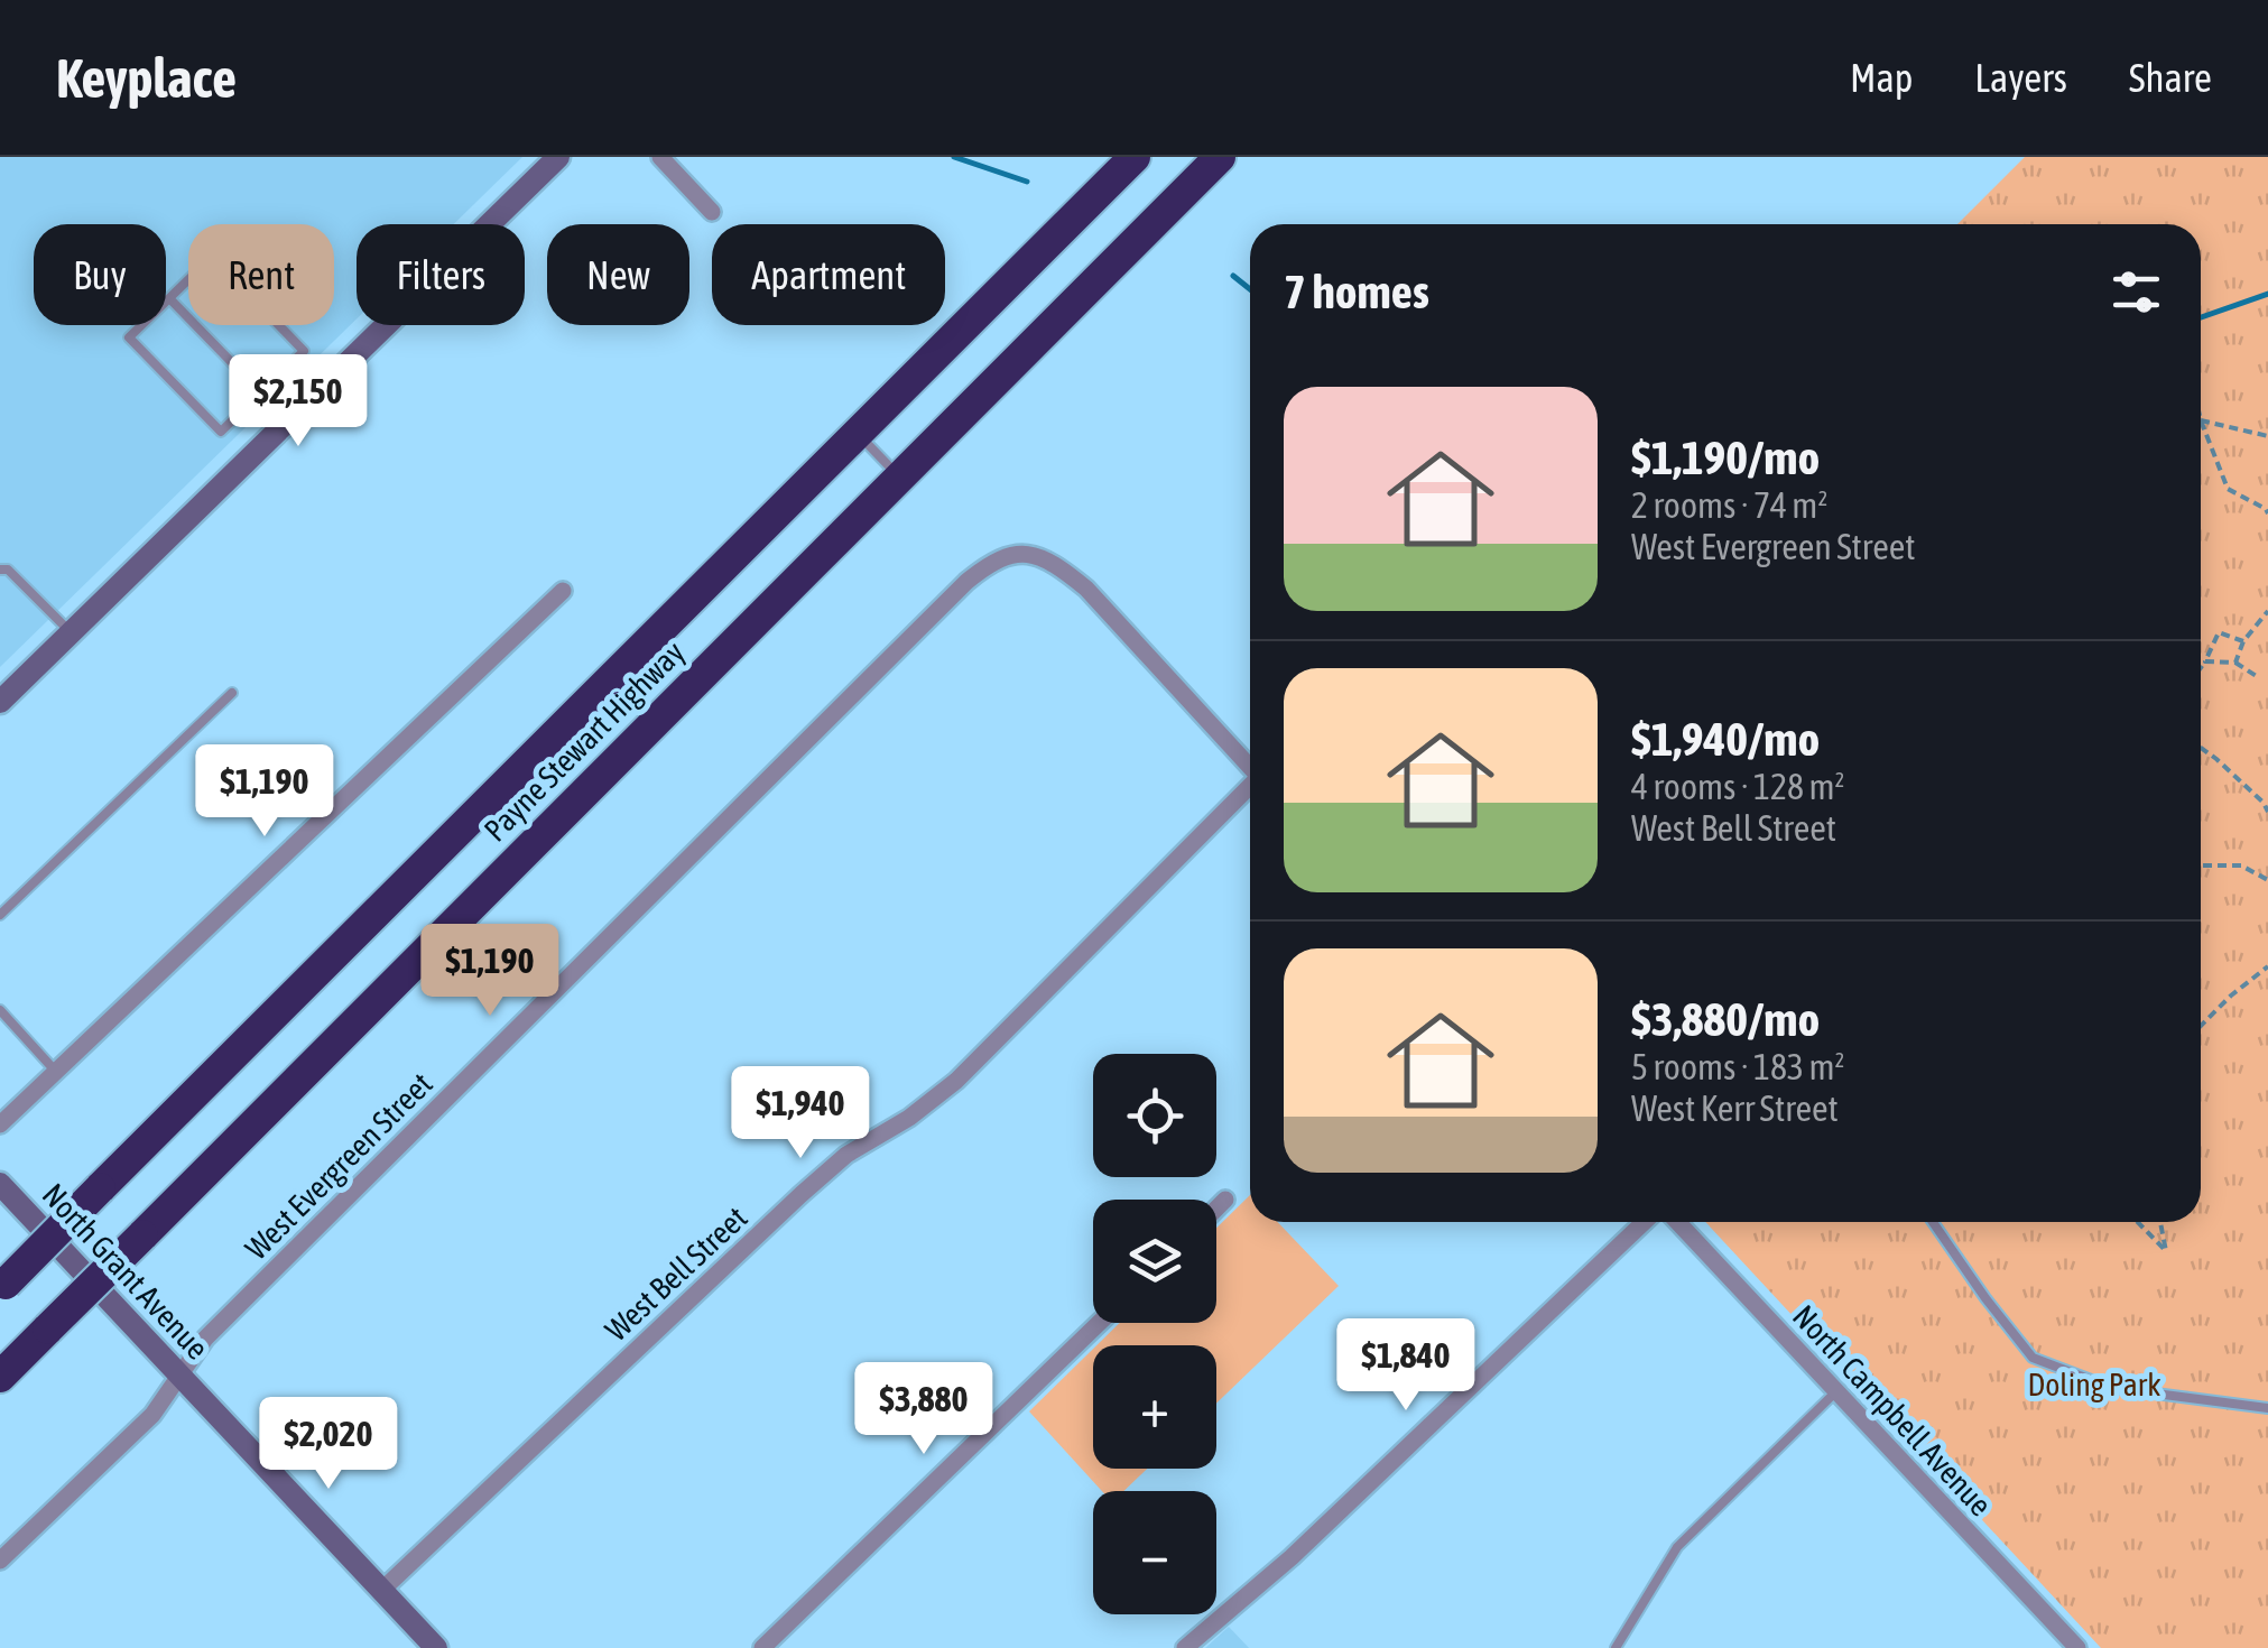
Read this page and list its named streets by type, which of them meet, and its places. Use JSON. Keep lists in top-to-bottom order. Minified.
{"streets":{"highway":["Payne Stewart Highway"],"main road":["North Grant Avenue"],"street":["West Evergreen Street","West Bell Street","North Campbell Avenue"]},"crossings":[["West Evergreen Street","North Grant Avenue"],["North Grant Avenue","West Bell Street"]],"parks":["Doling Park"],"page":{"header":"Keyplace","nav":["Map","Layers","Share"],"chip":["Buy","Rent","Filters","New","Apartment"],"heading":"7 homes","price":["$2,150","$1,190","$1,190","$1,940","$1,840","$3,880","$2,020"],"list":[{"name":"$1,190/mo","note":"2 rooms · 74 m² · West Evergreen Street"},{"name":"$1,940/mo","note":"4 rooms · 128 m² · West Bell Street"},{"name":"$3,880/mo","note":"5 rooms · 183 m² · West Kerr Street"}],"map_buttons":["+","−"]}}
